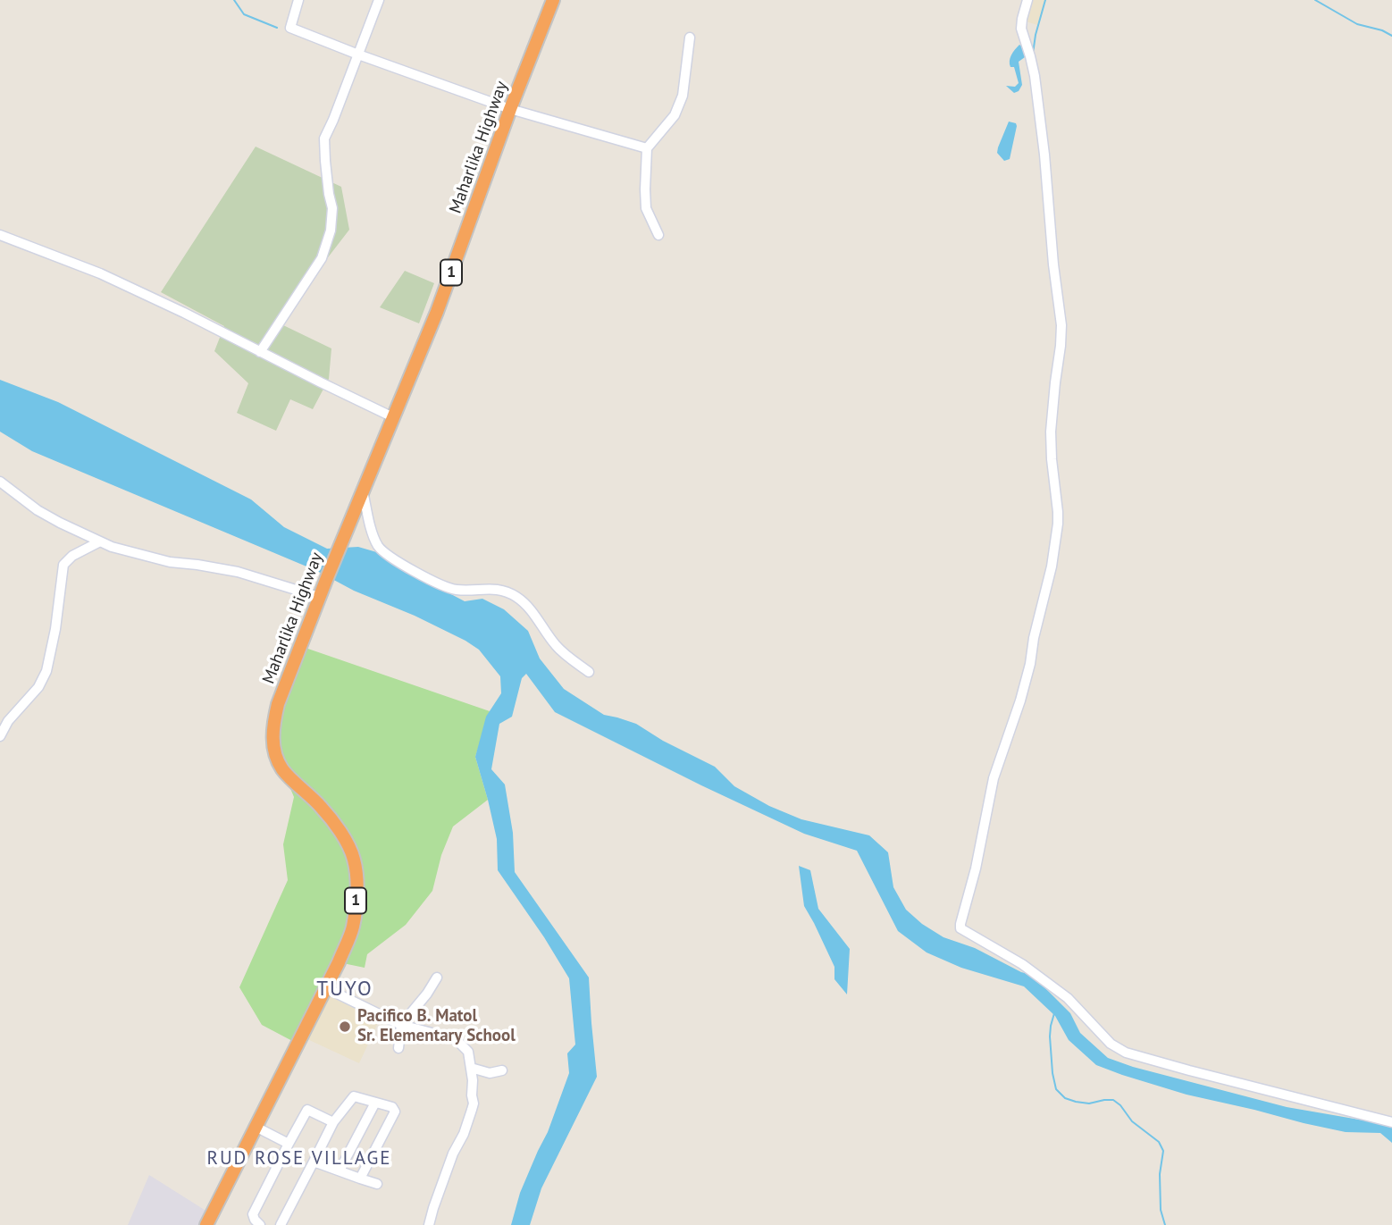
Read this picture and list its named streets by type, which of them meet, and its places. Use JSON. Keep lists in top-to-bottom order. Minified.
{"streets":{"highway":["Maharlika Highway","1"]},"districts":["TUYO","RUD ROSE VILLAGE"],"places":["Pacifico B. Matol Sr. Elementary School"]}
